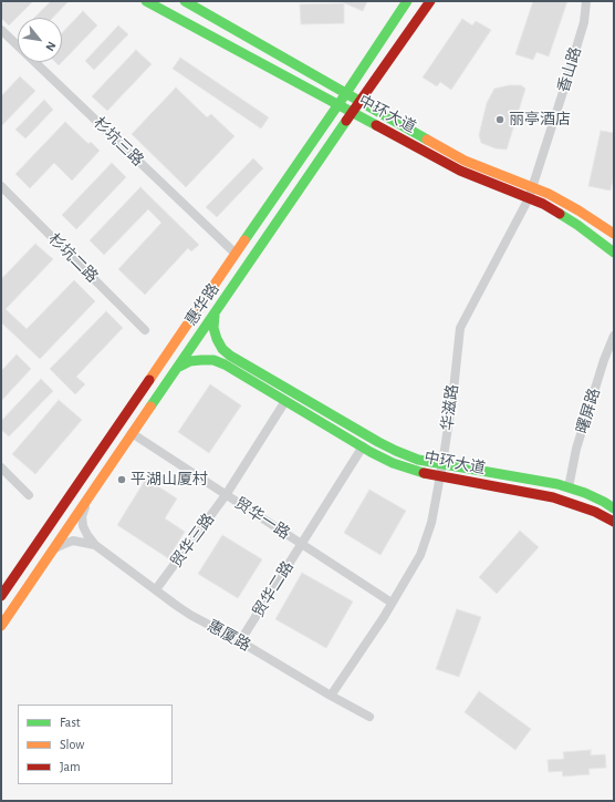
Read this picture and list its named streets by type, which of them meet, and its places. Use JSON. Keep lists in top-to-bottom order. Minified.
{"streets":{"street":["香山路","中环大道","杉坑三路","杉坑二路","惠华路","华滋路","曙屏路","贸华一路","贸华三路","贸华二路","惠厦路"]},"crossings":[["香山路","中环大道"],["香山路","华滋路"],["中环大道","惠华路"],["中环大道","华滋路"],["中环大道","曙屏路"],["中环大道","贸华三路"],["中环大道","贸华二路"],["杉坑三路","惠华路"],["惠华路","贸华一路"],["华滋路","贸华一路"],["华滋路","惠厦路"],["贸华一路","贸华三路"],["贸华一路","贸华二路"],["贸华三路","惠厦路"],["贸华二路","惠厦路"]],"places":["丽亭酒店","平湖山厦村"],"legend":["Fast","Slow","Jam"],"north":"bottom right"}
